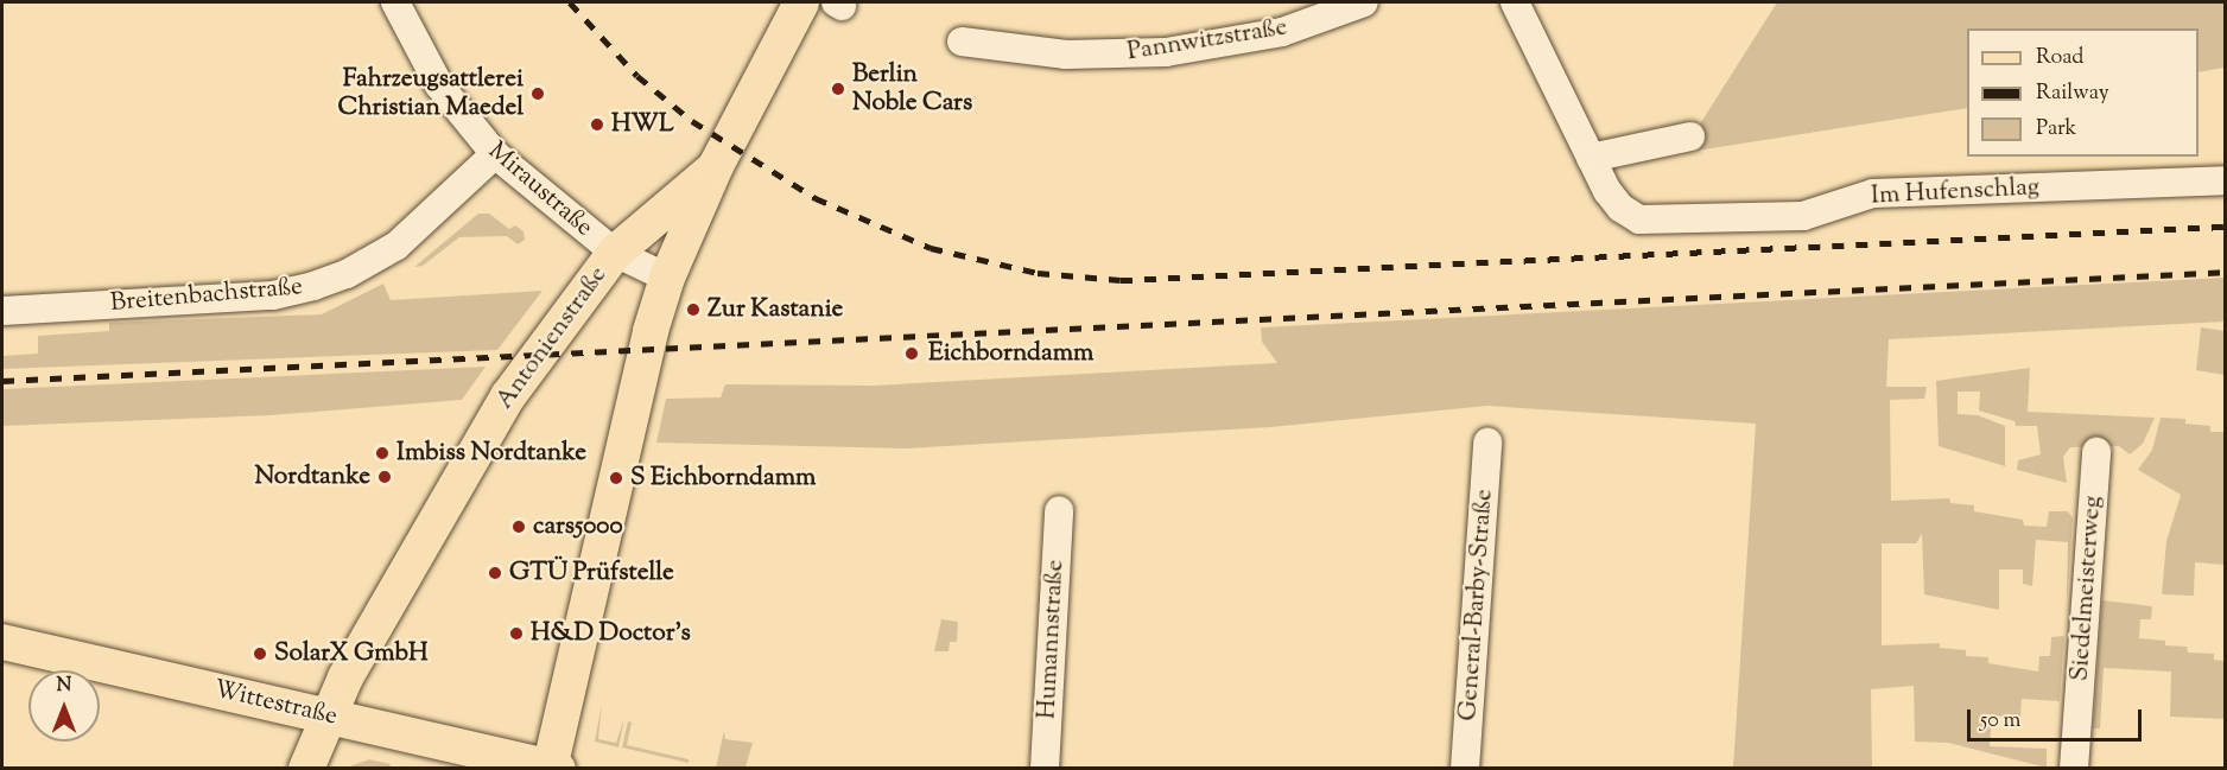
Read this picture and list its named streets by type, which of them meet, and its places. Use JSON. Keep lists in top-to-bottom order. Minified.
{"streets":{"main road":["Antonienstraße","Wittestraße"],"street":["Pannwitzstraße","Miraustraße","Im Hufenschlag","Breitenbachstraße","Siedelmeisterweg","General-Barby-Straße","Humannstraße"]},"crossings":[["Miraustraße","Breitenbachstraße"],["Miraustraße","Antonienstraße"],["Antonienstraße","Wittestraße"]],"places":["Berlin Noble Cars","Fahrzeugsattlerei Christian Maedel","HWL","Zur Kastanie","Eichborndamm","Imbiss Nordtanke","Nordtanke","S Eichborndamm","cars5000","GTÜ Prüfstelle","H&D Doctor's","SolarX GmbH"],"legend":["Road","Railway","Park"],"scale_bar":"50 m","north":"top"}
